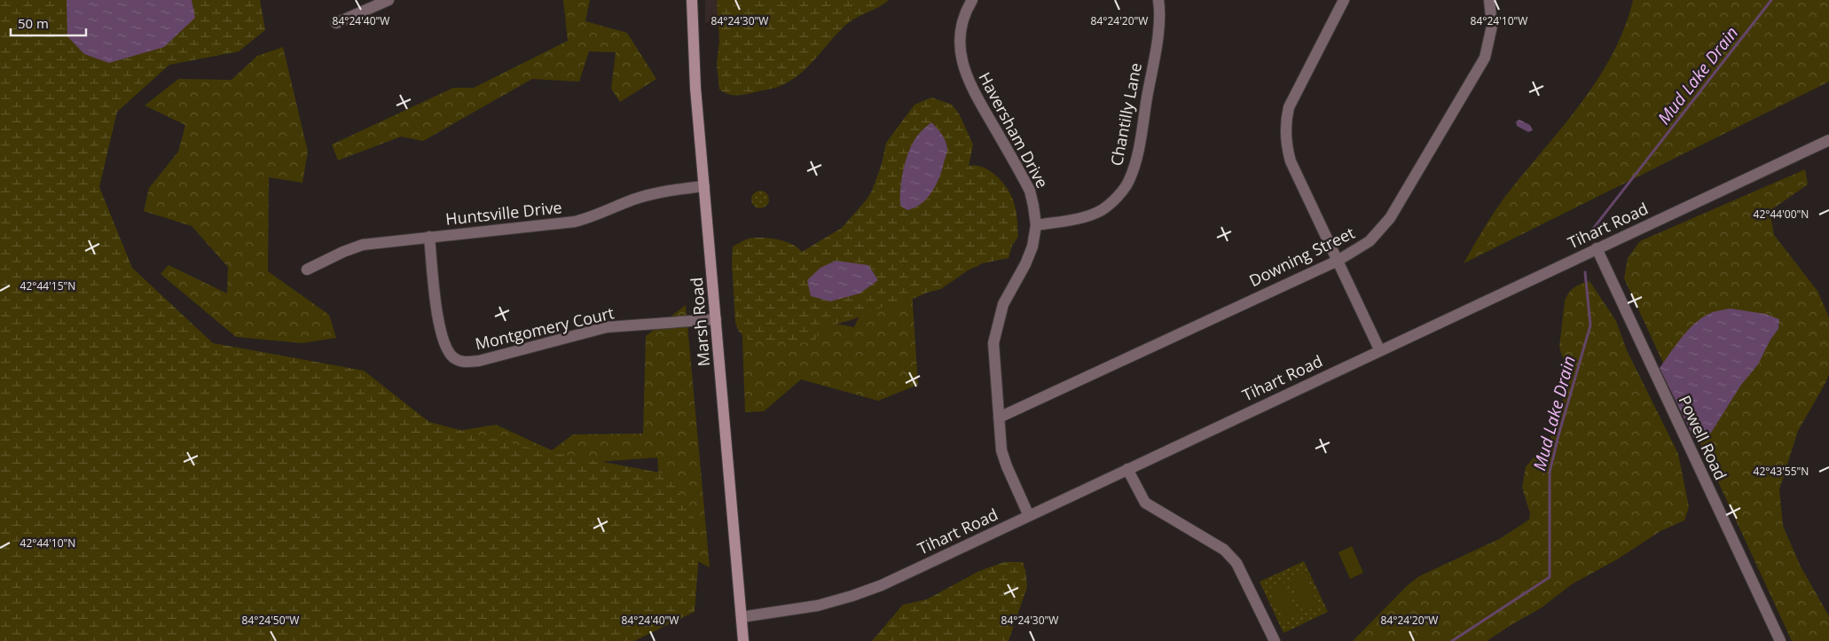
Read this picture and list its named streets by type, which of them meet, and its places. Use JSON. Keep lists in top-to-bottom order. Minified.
{"streets":{"main road":["Marsh Road"],"street":["Chantilly Lane","Haversham Drive","Huntsville Drive","Tihart Road","Downing Street","Montgomery Court","Powell Road"]},"crossings":[["Chantilly Lane","Haversham Drive"],["Haversham Drive","Tihart Road"],["Haversham Drive","Downing Street"],["Huntsville Drive","Marsh Road"],["Huntsville Drive","Montgomery Court"],["Tihart Road","Marsh Road"],["Tihart Road","Powell Road"],["Marsh Road","Montgomery Court"]],"water":["Mud Lake Drain"],"scale_bar":"50 m","coordinates":["84°24'40\"W","84°24'30\"W","84°24'20\"W","84°24'10\"W","42°44'00\"N","42°44'15\"N","42°43'55\"N","42°44'10\"N","84°24'50\"W"]}
